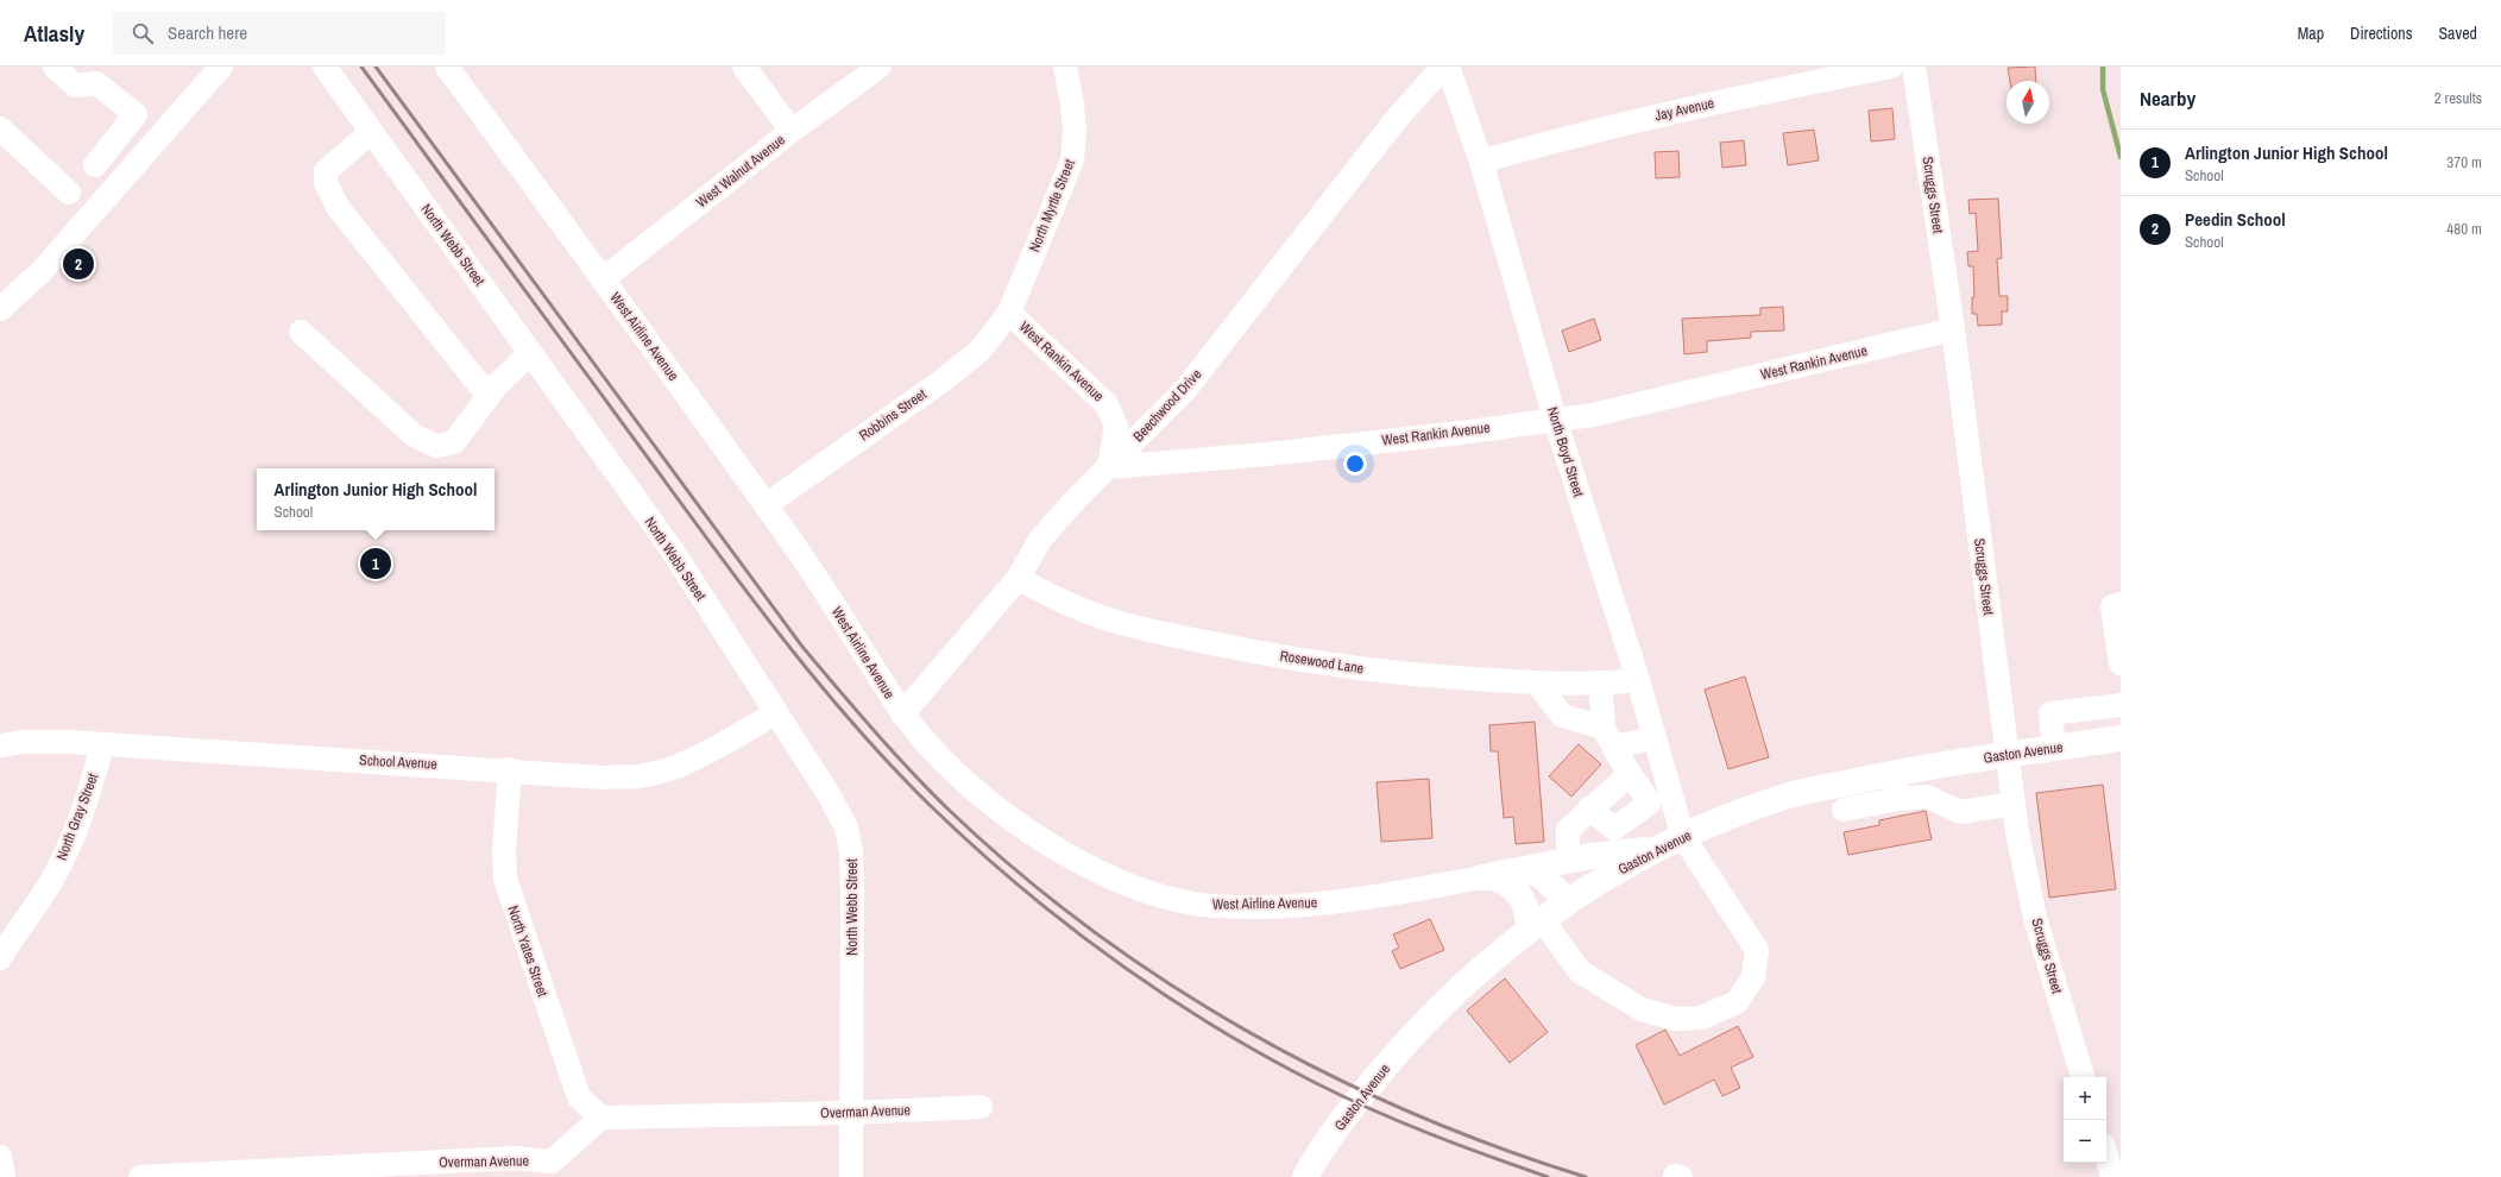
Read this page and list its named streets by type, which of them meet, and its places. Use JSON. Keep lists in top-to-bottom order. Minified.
{"streets":{"main road":["Gaston Avenue"],"street":["Jay Avenue","West Walnut Avenue","Scruggs Street","North Myrtle Street","North Webb Street","West Airline Avenue","West Rankin Avenue","Beechwood Drive","Robbins Street","North Boyd Street","Rosewood Lane","School Avenue","North Gray Street","North Yates Street","Overman Avenue"]},"crossings":[["Jay Avenue","North Boyd Street"],["West Walnut Avenue","West Airline Avenue"],["Scruggs Street","West Rankin Avenue"],["Scruggs Street","Gaston Avenue"],["North Myrtle Street","West Rankin Avenue"],["North Myrtle Street","Robbins Street"],["North Webb Street","School Avenue"],["North Webb Street","Overman Avenue"],["West Airline Avenue","Beechwood Drive"],["West Airline Avenue","Robbins Street"],["West Rankin Avenue","Beechwood Drive"],["West Rankin Avenue","Robbins Street"],["West Rankin Avenue","North Boyd Street"],["Beechwood Drive","Rosewood Lane"],["North Boyd Street","Rosewood Lane"],["North Boyd Street","Gaston Avenue"],["School Avenue","North Gray Street"],["School Avenue","North Yates Street"],["North Yates Street","Overman Avenue"]],"north":"top","page":{"header":"Atlasly","search":"Search here","nav":["Map","Directions","Saved"],"heading":["Nearby","2 results"],"list":[{"mark":"1","name":"Arlington Junior High School","note":"School","value":"370 m"},{"mark":"2","name":"Peedin School","note":"School","value":"480 m"}],"pins":["2","1"],"popup":["Arlington Junior High School","School"],"map_buttons":["+","−"]}}
